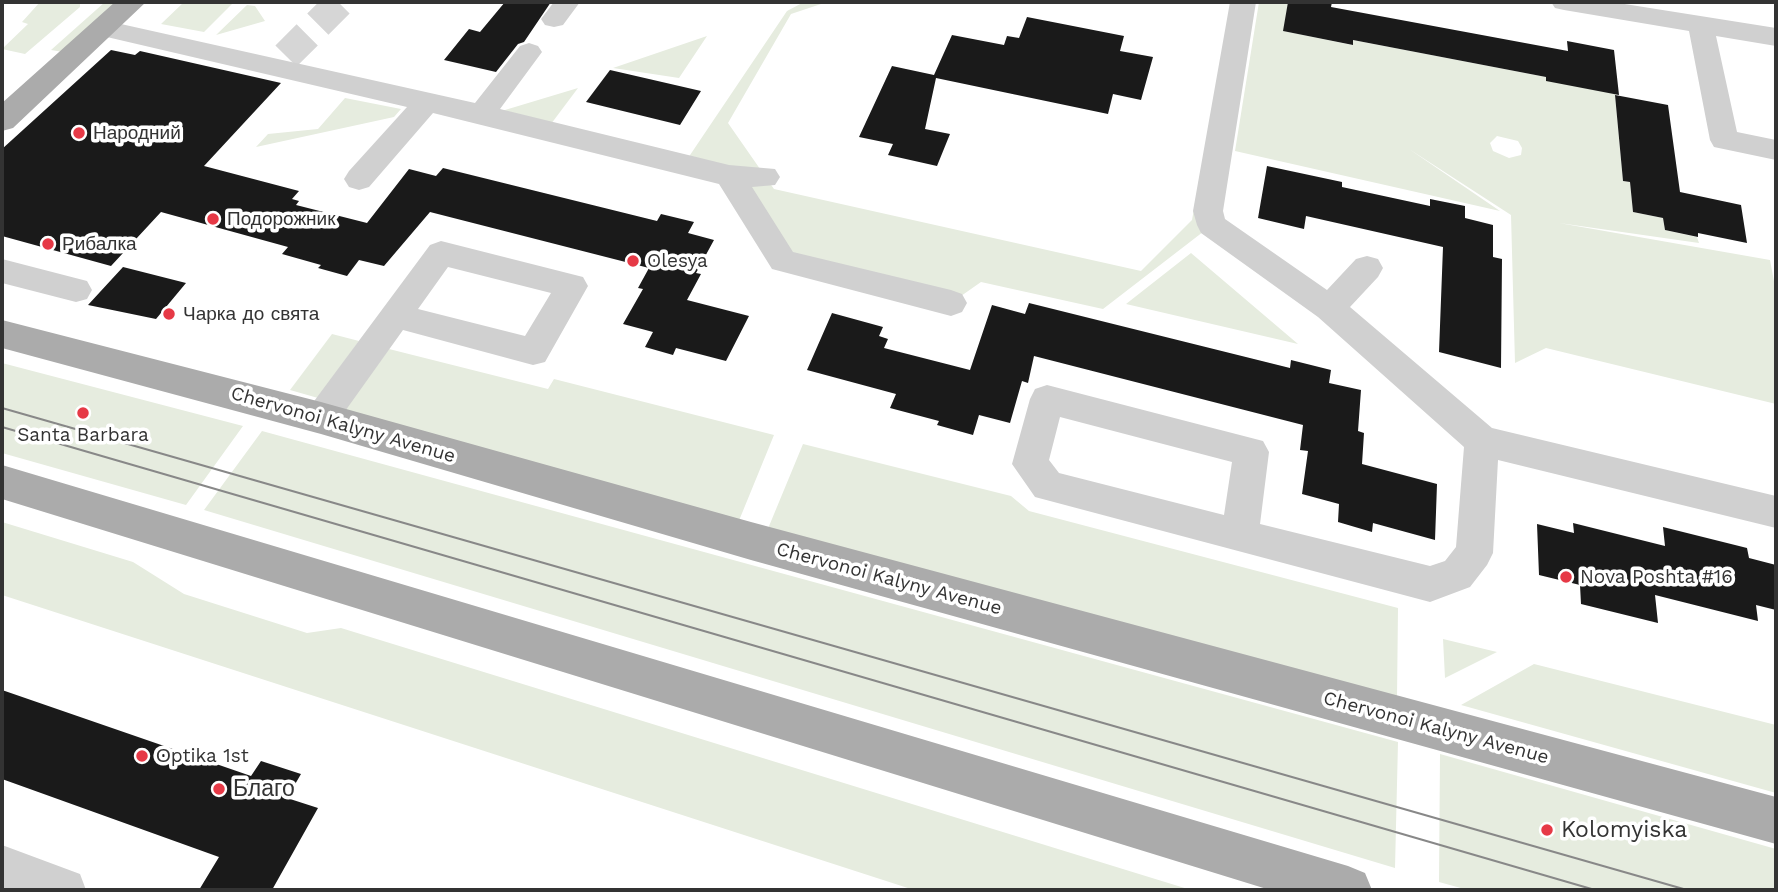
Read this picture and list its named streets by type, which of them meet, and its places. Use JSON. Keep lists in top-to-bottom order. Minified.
{"streets":{"main road":["Chervonoi Kalyny Avenue"]},"places":["Народний","Подорожник","Рибалка","Olesya","Чарка до свята","Santa Barbara","Nova Poshta #16","Оptika 1st","Благо","Kolomyiska"]}
